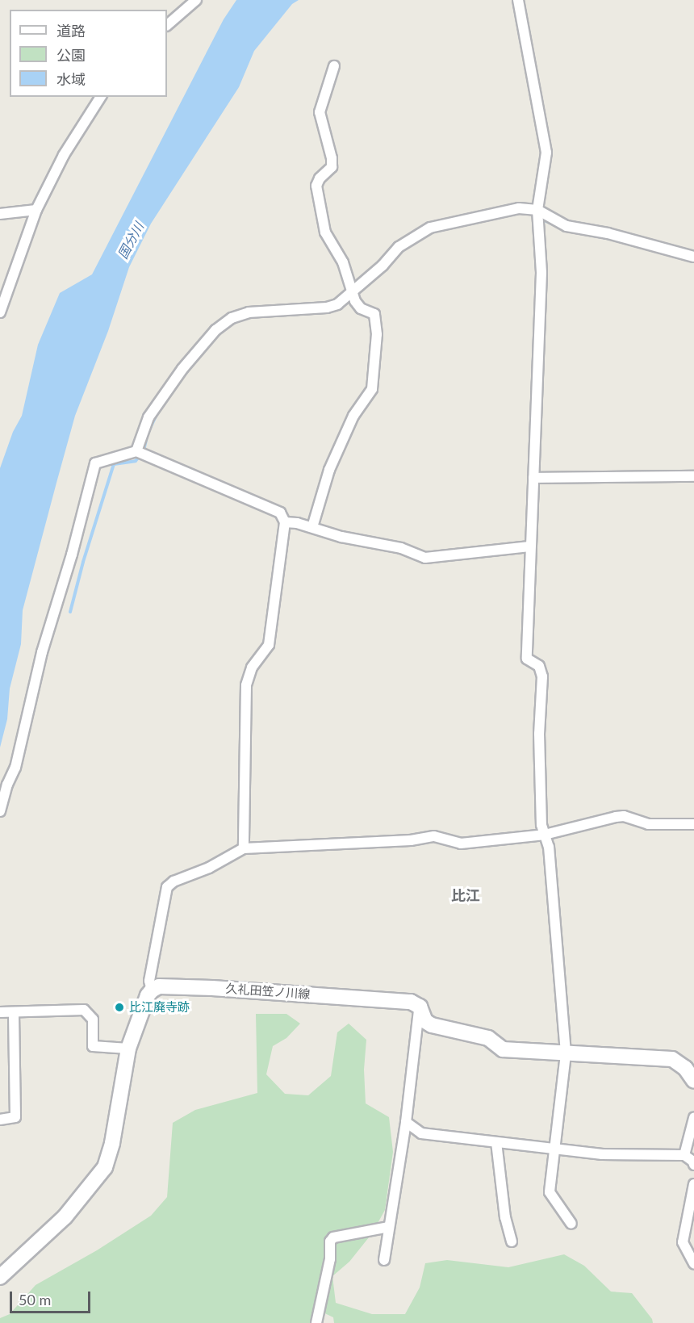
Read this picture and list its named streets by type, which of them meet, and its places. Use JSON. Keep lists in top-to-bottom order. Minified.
{"streets":{"main road":["久礼田笠ノ川線"]},"districts":["比江"],"water":["国分川"],"places":["比江廃寺跡"],"legend":["道路","公園","水域"],"scale_bar":"50 m"}
